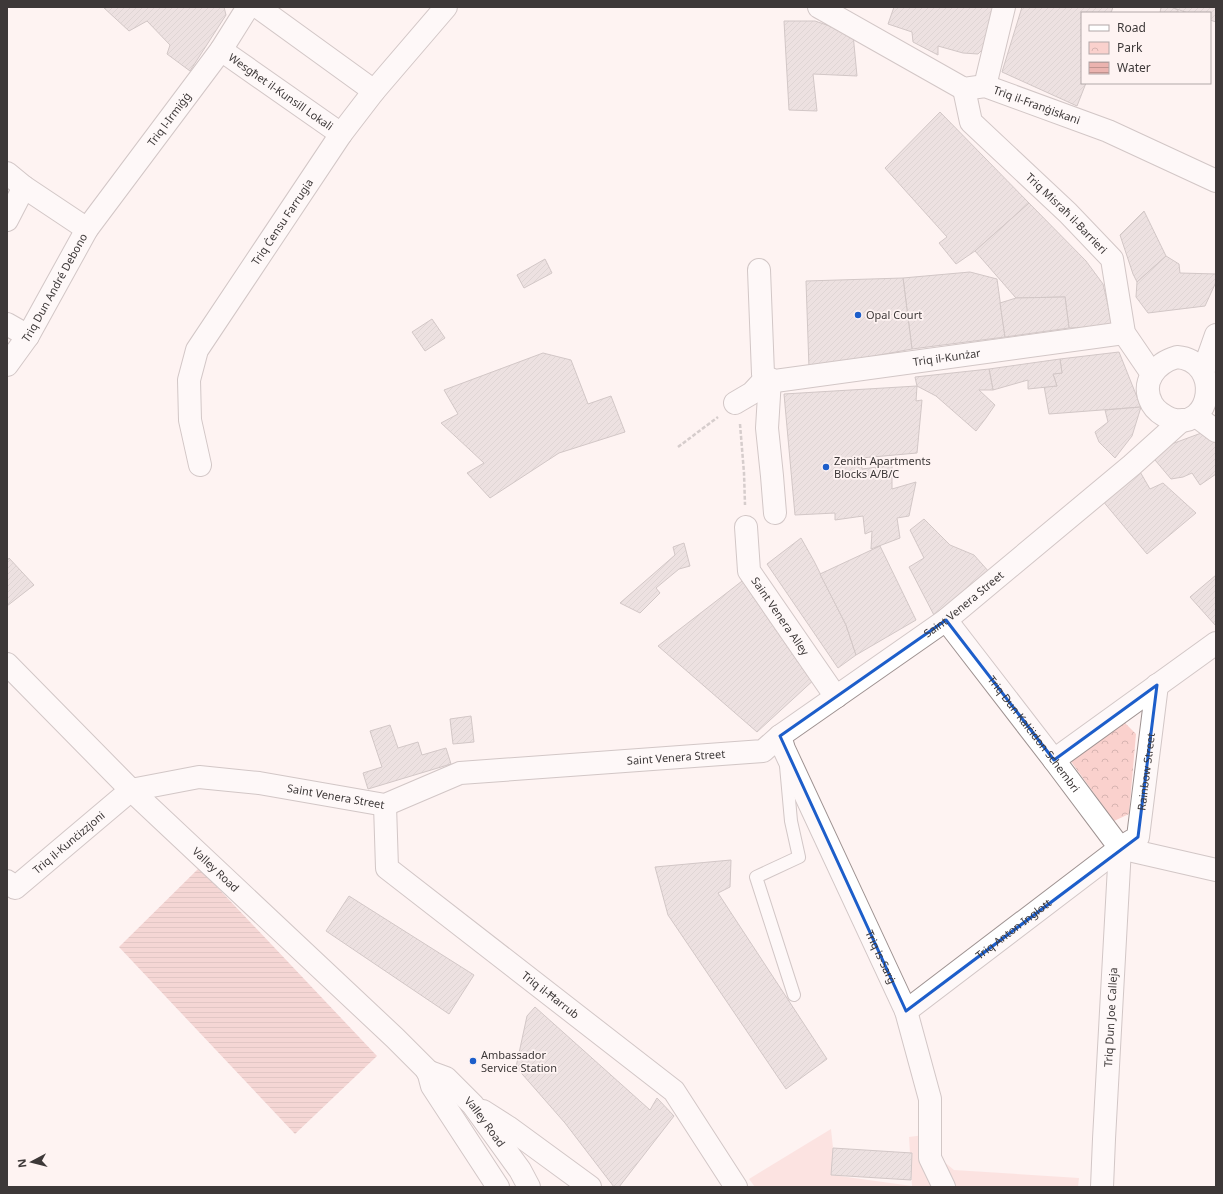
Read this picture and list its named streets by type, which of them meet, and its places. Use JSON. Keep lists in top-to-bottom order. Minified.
{"streets":{"street":["Wesgħet il-Kunsill Lokali","Triq il-Franġiskani","Triq l-Irmiġġ","Triq Misraħ il-Barrieri","Triq Ċensu Farrugia","Triq Dun André Debono","Triq il-Kunżar","Saint Venera Street","Saint Venera Alley","Triq Dun Kalċidon Schembri","Rainbow Street","Triq il-Kunċizzjoni","Valley Road","Triq Anton Inglott","Triq is-Sarġ","Triq il-Ħarrub","Triq Dun Joe Calleja"]},"crossings":[["Wesgħet il-Kunsill Lokali","Triq l-Irmiġġ"],["Wesgħet il-Kunsill Lokali","Triq Ċensu Farrugia"],["Triq il-Franġiskani","Triq Misraħ il-Barrieri"],["Triq l-Irmiġġ","Triq Dun André Debono"],["Triq Misraħ il-Barrieri","Triq il-Kunżar"],["Triq Misraħ il-Barrieri","Saint Venera Street"],["Saint Venera Street","Saint Venera Alley"],["Saint Venera Street","Triq Dun Kalċidon Schembri"],["Saint Venera Street","Triq il-Kunċizzjoni"],["Saint Venera Street","Valley Road"],["Saint Venera Street","Triq is-Sarġ"],["Saint Venera Street","Triq il-Ħarrub"],["Triq Dun Kalċidon Schembri","Rainbow Street"],["Triq Dun Kalċidon Schembri","Triq Anton Inglott"],["Triq Dun Kalċidon Schembri","Triq Dun Joe Calleja"],["Rainbow Street","Triq Anton Inglott"],["Rainbow Street","Triq Dun Joe Calleja"],["Triq il-Kunċizzjoni","Valley Road"],["Triq Anton Inglott","Triq is-Sarġ"],["Triq Anton Inglott","Triq Dun Joe Calleja"]],"places":["Opal Court","Zenith Apartments Blocks A/B/C","Ambassador Service Station"],"legend":["Road","Park","Water"],"north":"left"}
